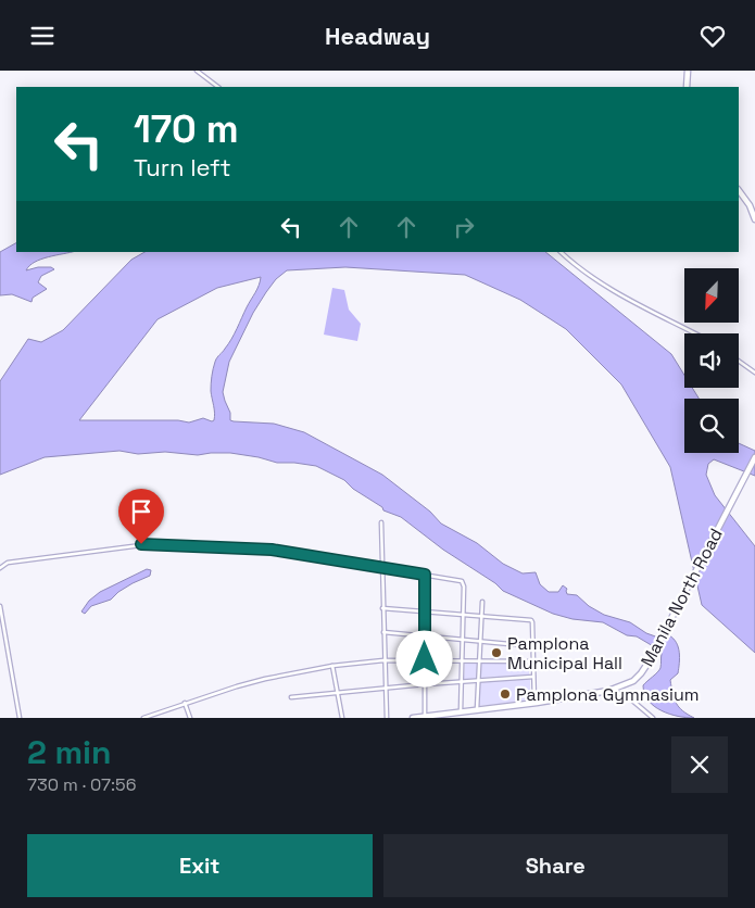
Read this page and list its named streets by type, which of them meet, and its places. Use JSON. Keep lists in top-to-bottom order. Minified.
{"streets":{"highway":["Manila North Road"]},"places":["Pamplona Municipal Hall","Pamplona Gymnasium"],"north":"bottom left","page":{"header":"Headway","turn":["170 m","Turn left"],"heading":["2 min","730 m · 07:56"],"buttons":["Exit","Share"]}}
